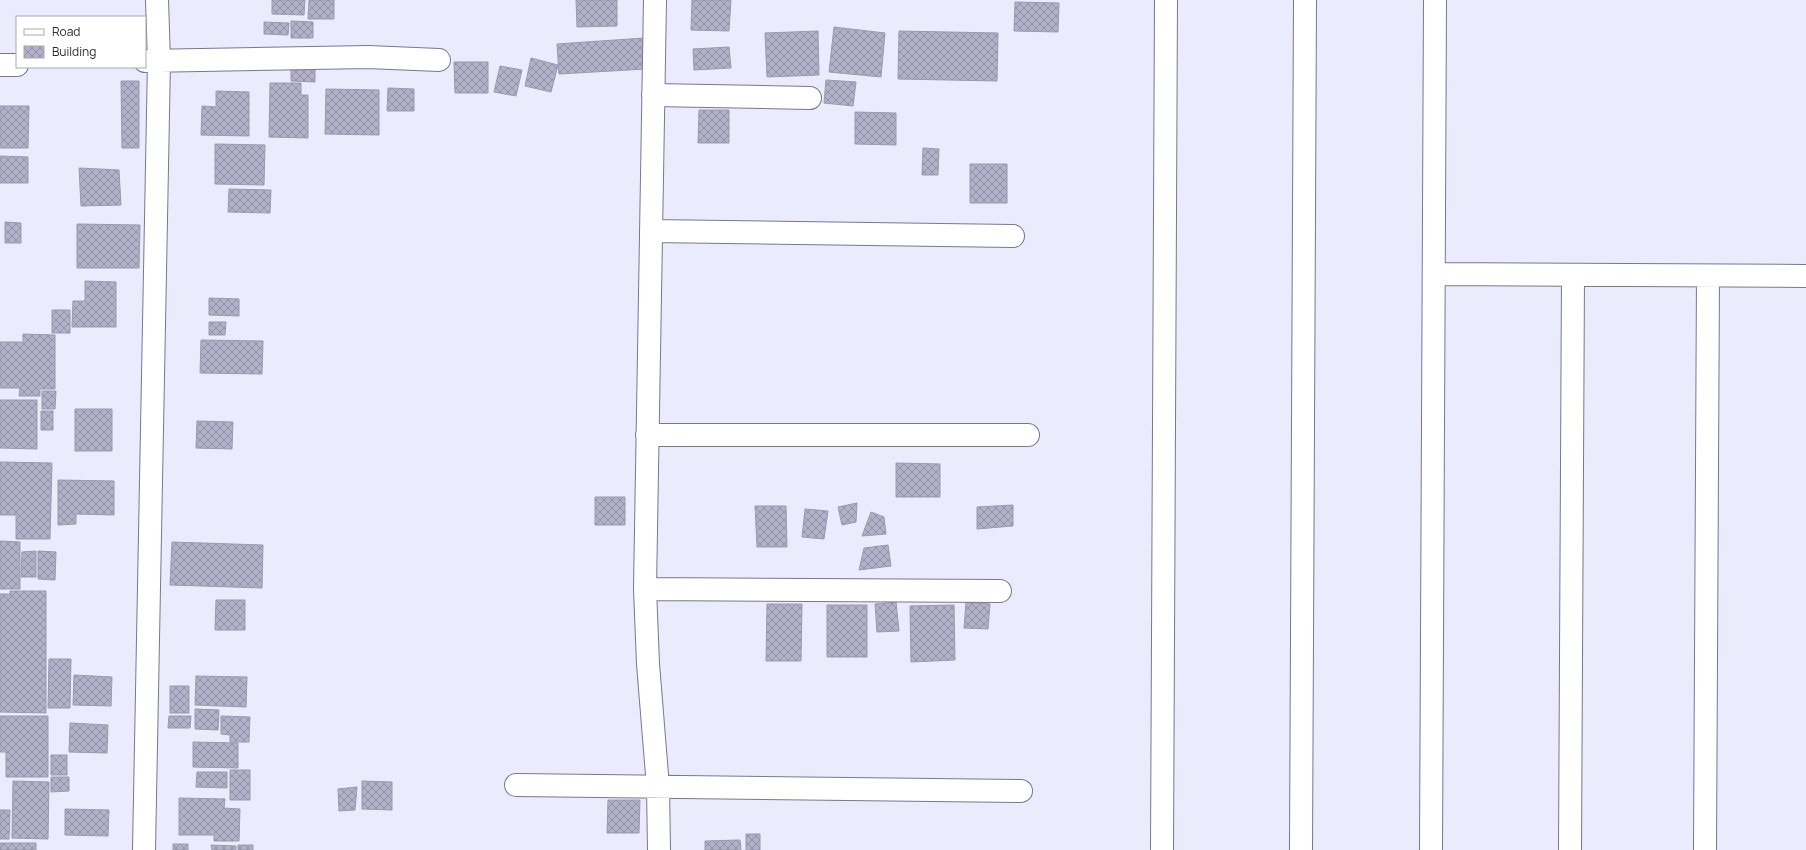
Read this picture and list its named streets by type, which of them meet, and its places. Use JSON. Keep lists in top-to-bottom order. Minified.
{"legend":["Road","Building"]}
